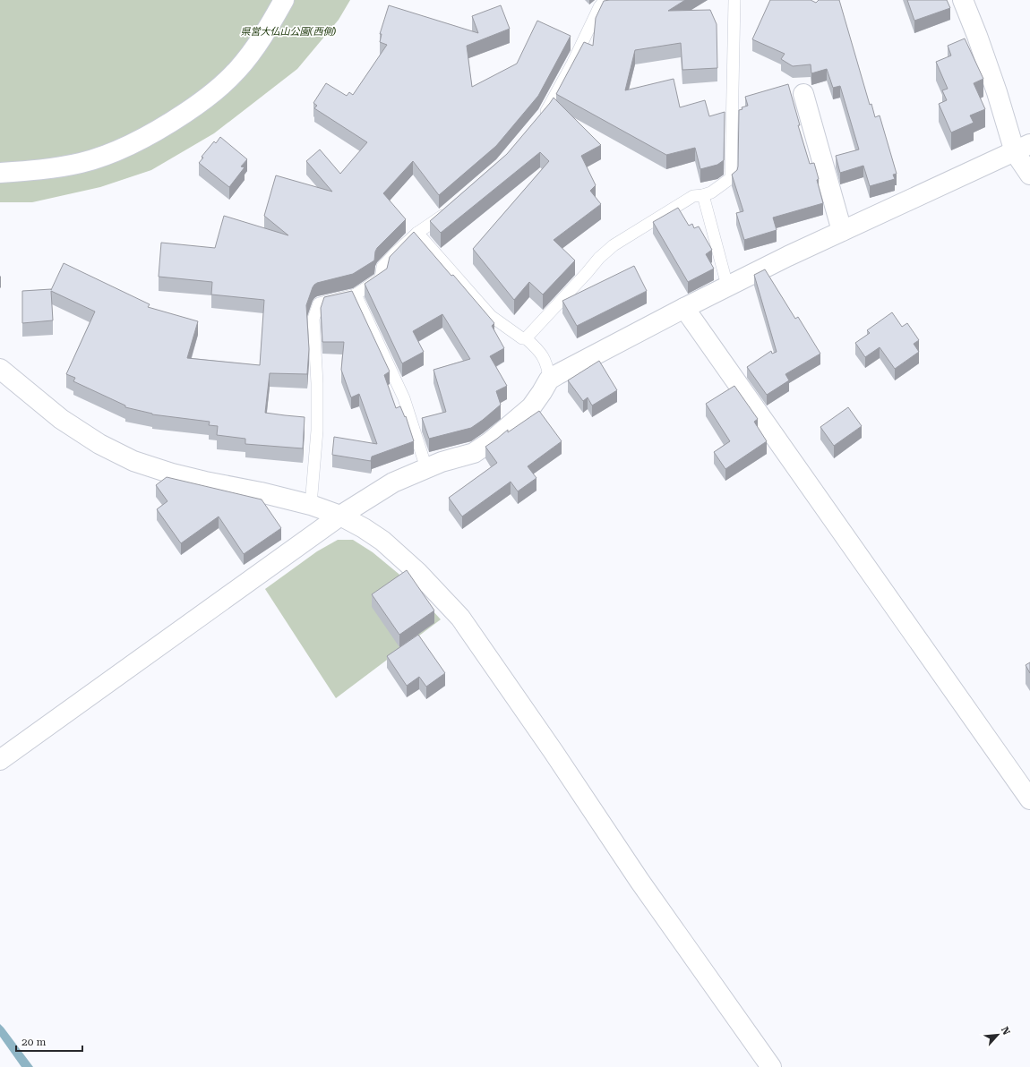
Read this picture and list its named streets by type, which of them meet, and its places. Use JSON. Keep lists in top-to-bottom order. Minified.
{"parks":["県営大仏山公園(西側)"],"scale_bar":"20 m","north":"top right"}
